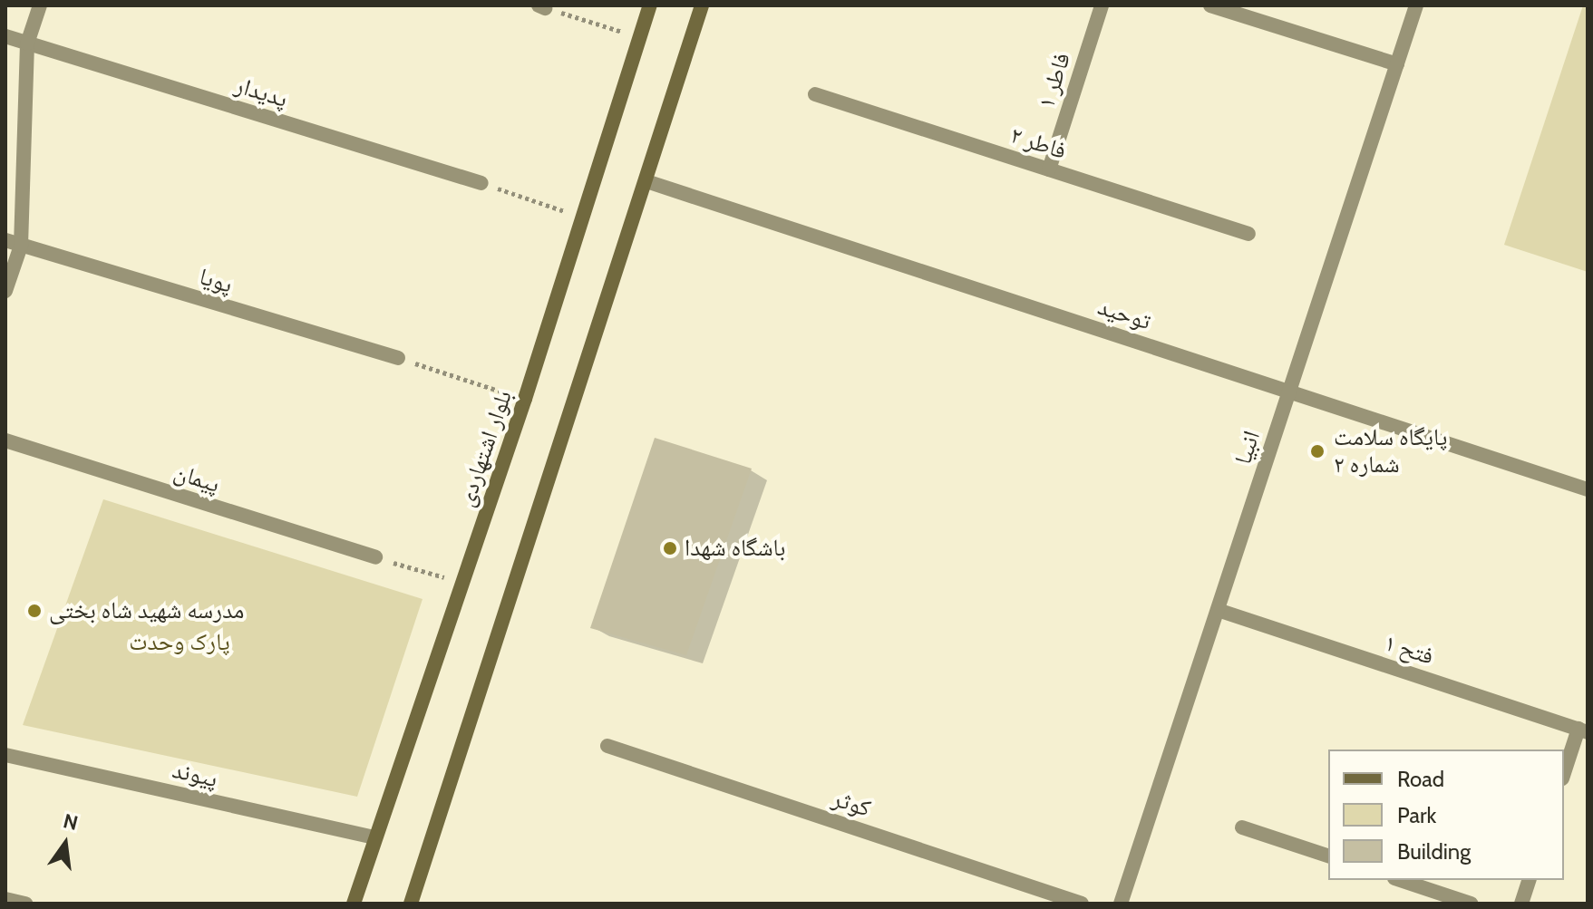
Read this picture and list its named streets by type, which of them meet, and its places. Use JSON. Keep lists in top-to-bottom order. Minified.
{"streets":{"main road":["بلوار اشتهاردی"],"street":["فاطر ۱","پدیدار","فاطر ۲","پویا","توحید","انبیا","پیمان","فتح ۱","پیوند","کوثر"]},"crossings":[["فاطر ۱","فاطر ۲"],["توحید","انبیا"],["انبیا","فتح ۱"],["بلوار اشتهاردی","پیوند"]],"parks":["پارک وحدت"],"places":["پایگاه سلامت شماره ۲","باشگاه شهدا","مدرسه شهید شاه بختی"],"legend":["Road","Park","Building"],"north":"top"}
